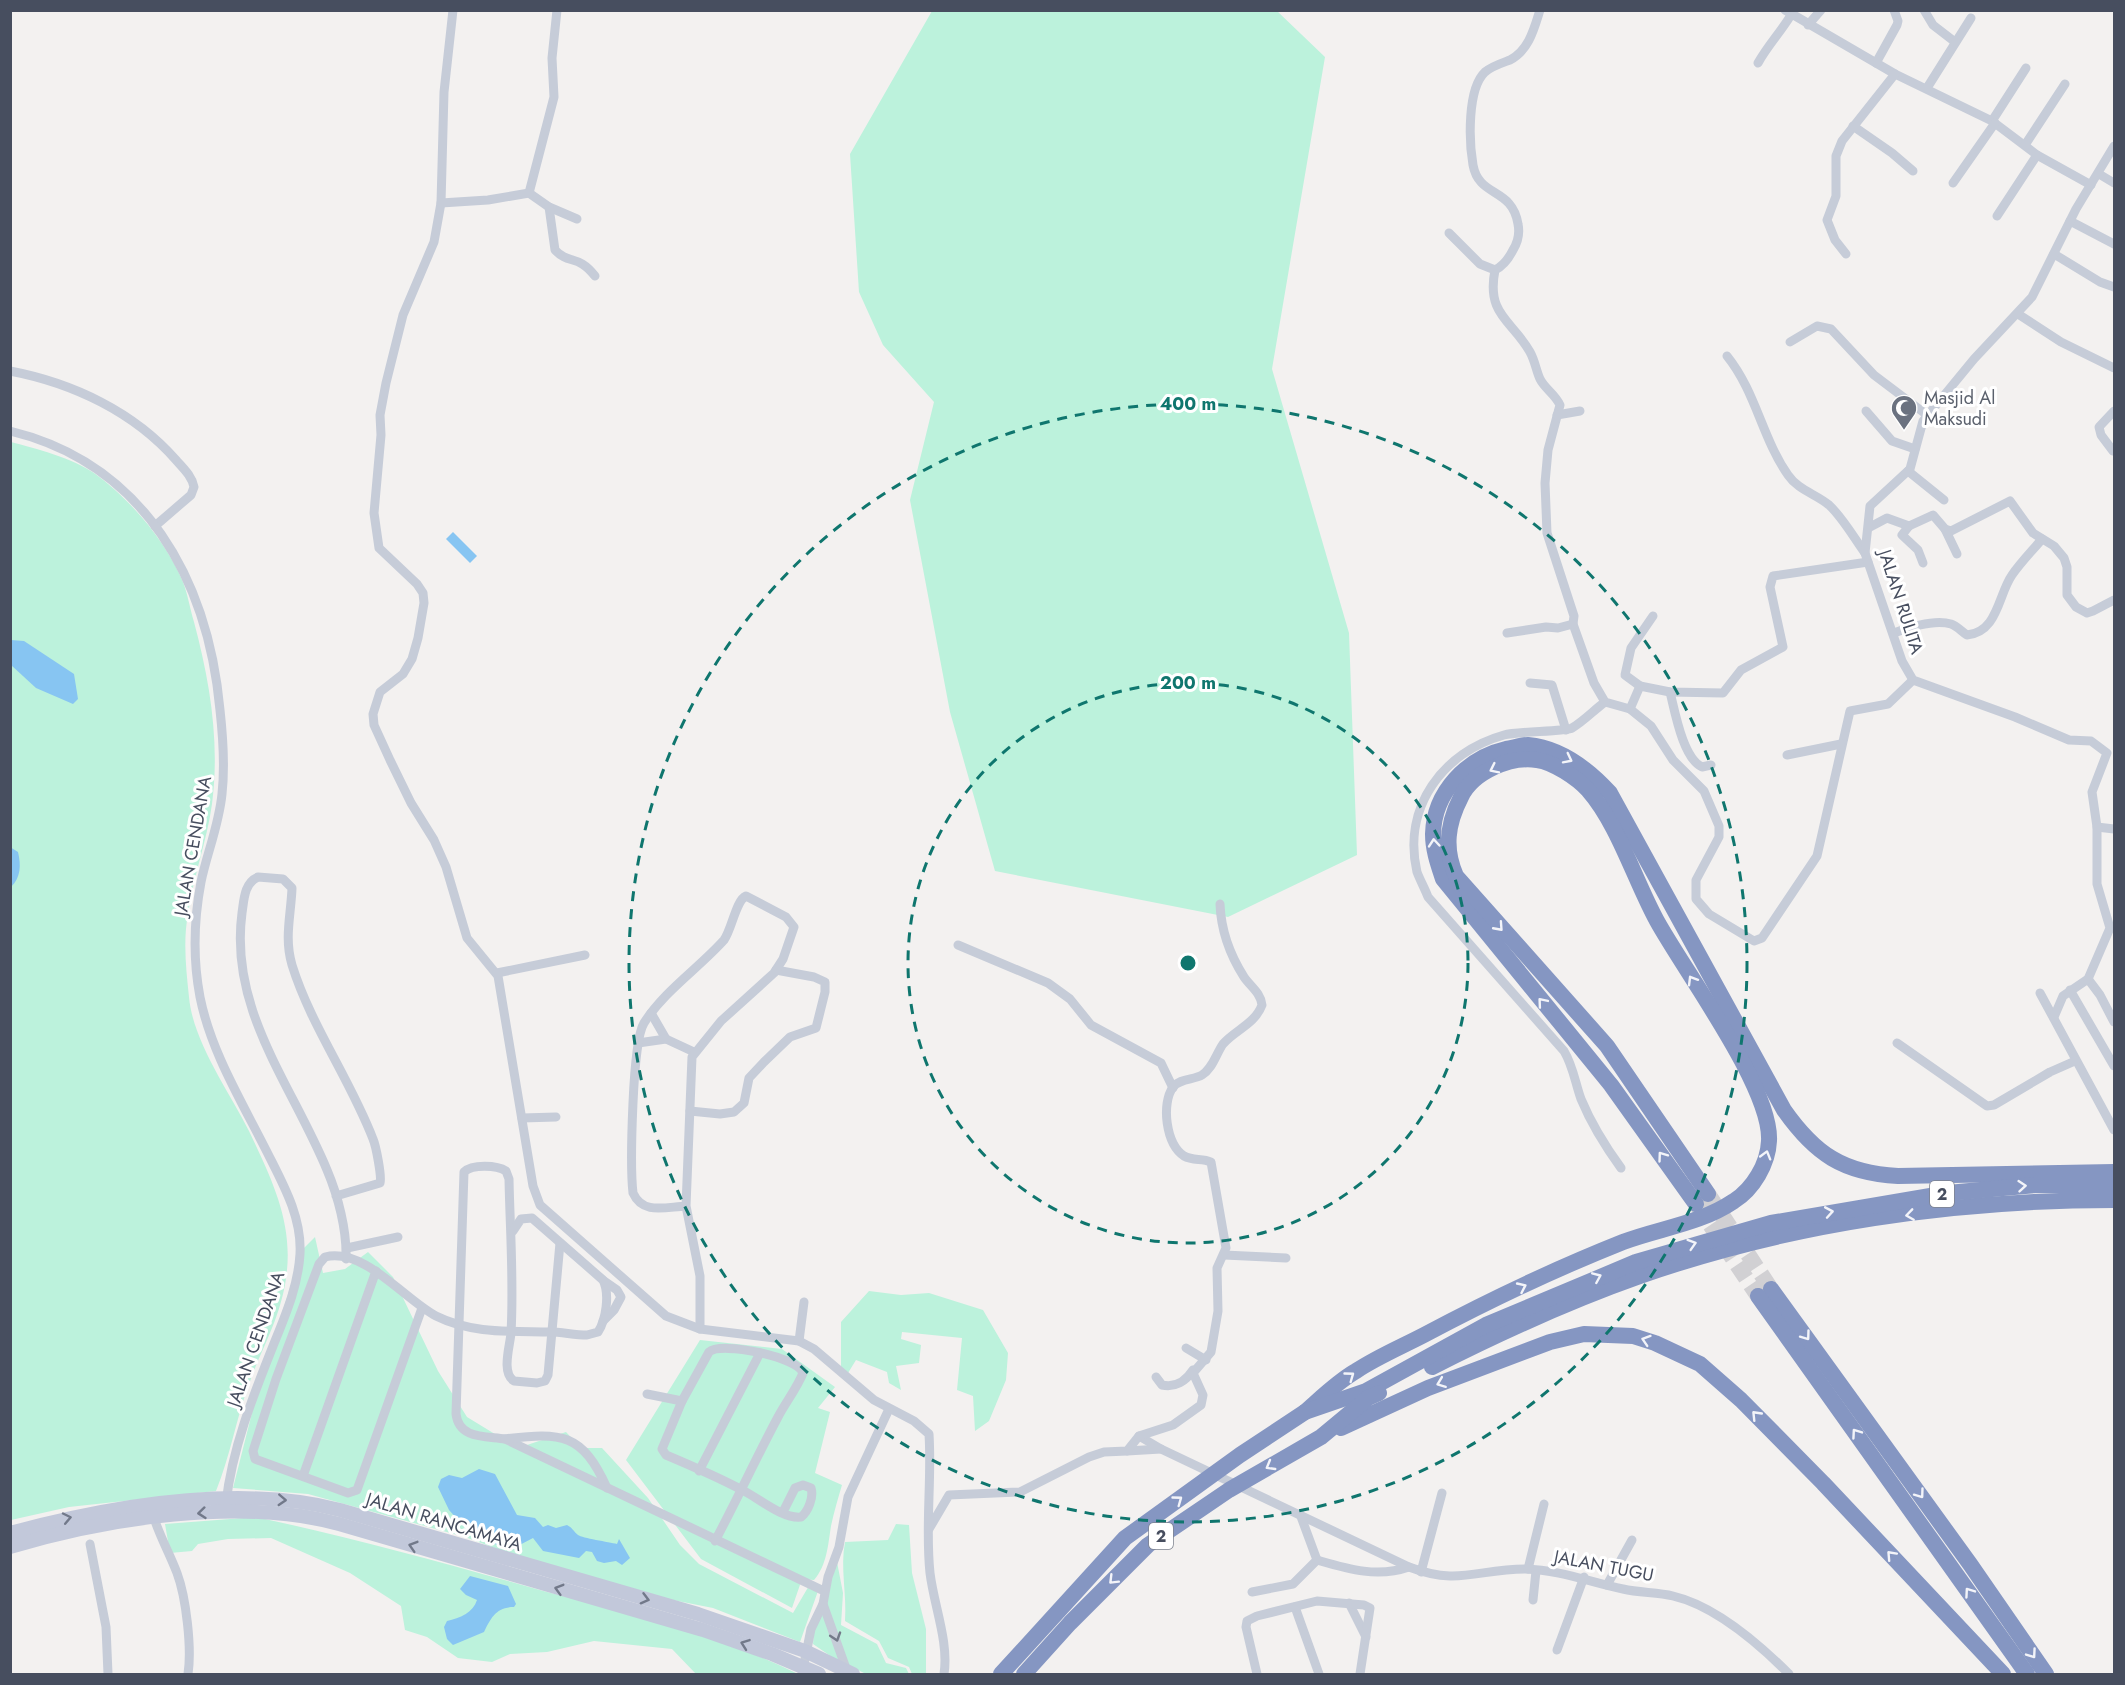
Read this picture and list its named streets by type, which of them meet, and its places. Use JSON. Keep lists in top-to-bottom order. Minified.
{"streets":{"highway":["2"],"street":["JALAN RULITA","JALAN CENDANA","JALAN RANCAMAYA","JALAN TUGU"]},"crossings":[["JALAN CENDANA","JALAN RANCAMAYA"]],"places":{"mosque":["Masjid Al Maksudi"]},"rings":["400 m","200 m"]}
